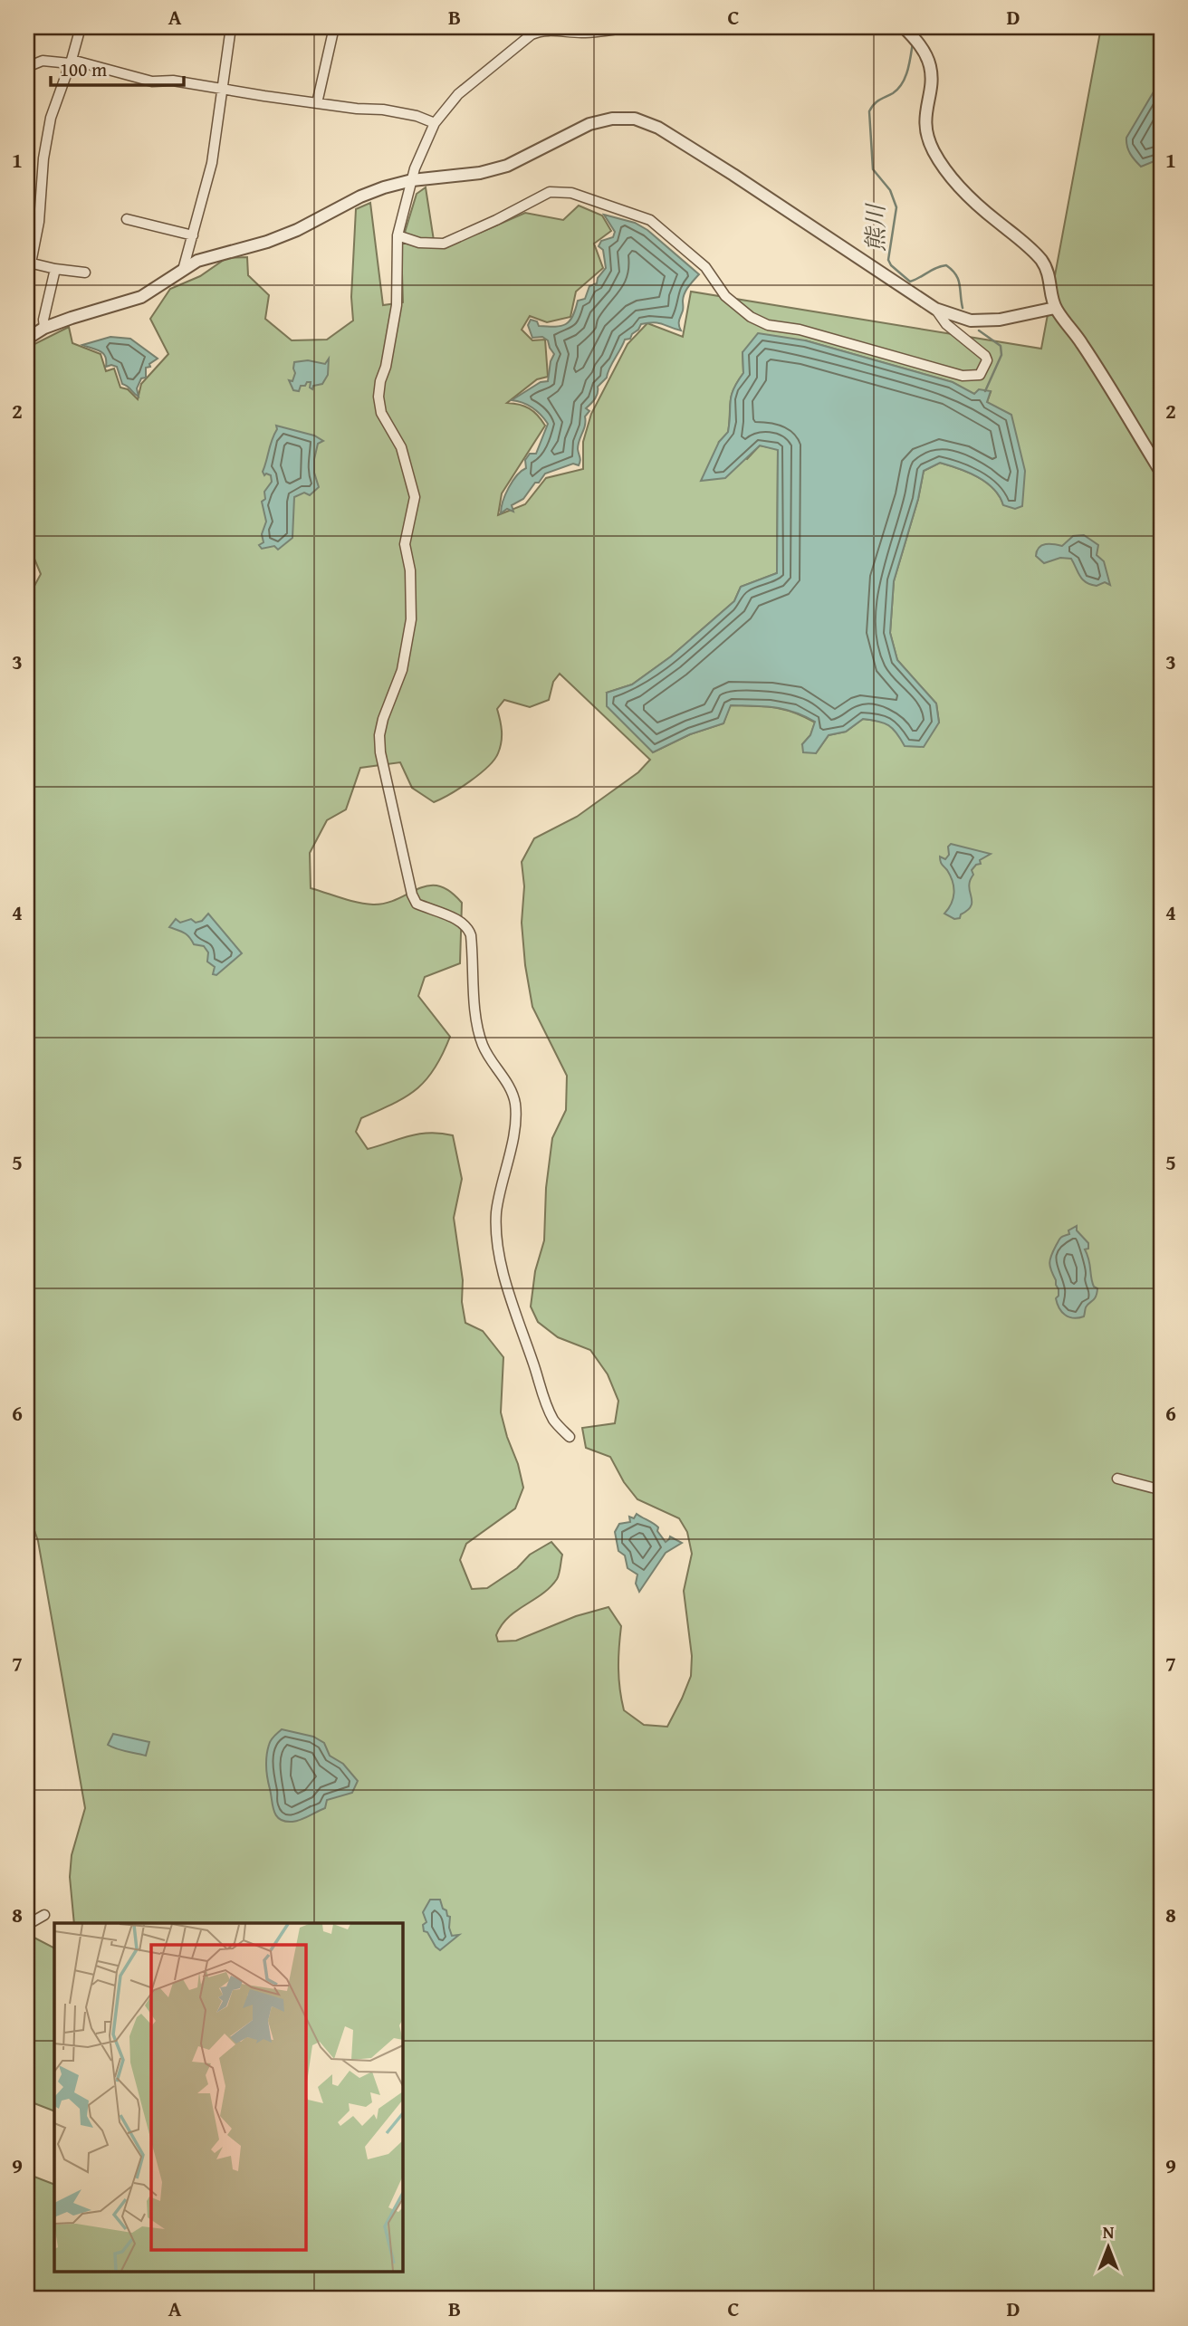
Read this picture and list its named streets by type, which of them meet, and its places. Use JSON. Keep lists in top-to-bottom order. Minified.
{"water":["熊川"],"scale_bar":"100 m","north":"top","grid":{"columns":["A","B","C","D"],"rows":["1","2","3","4","5","6","7","8","9"]}}
